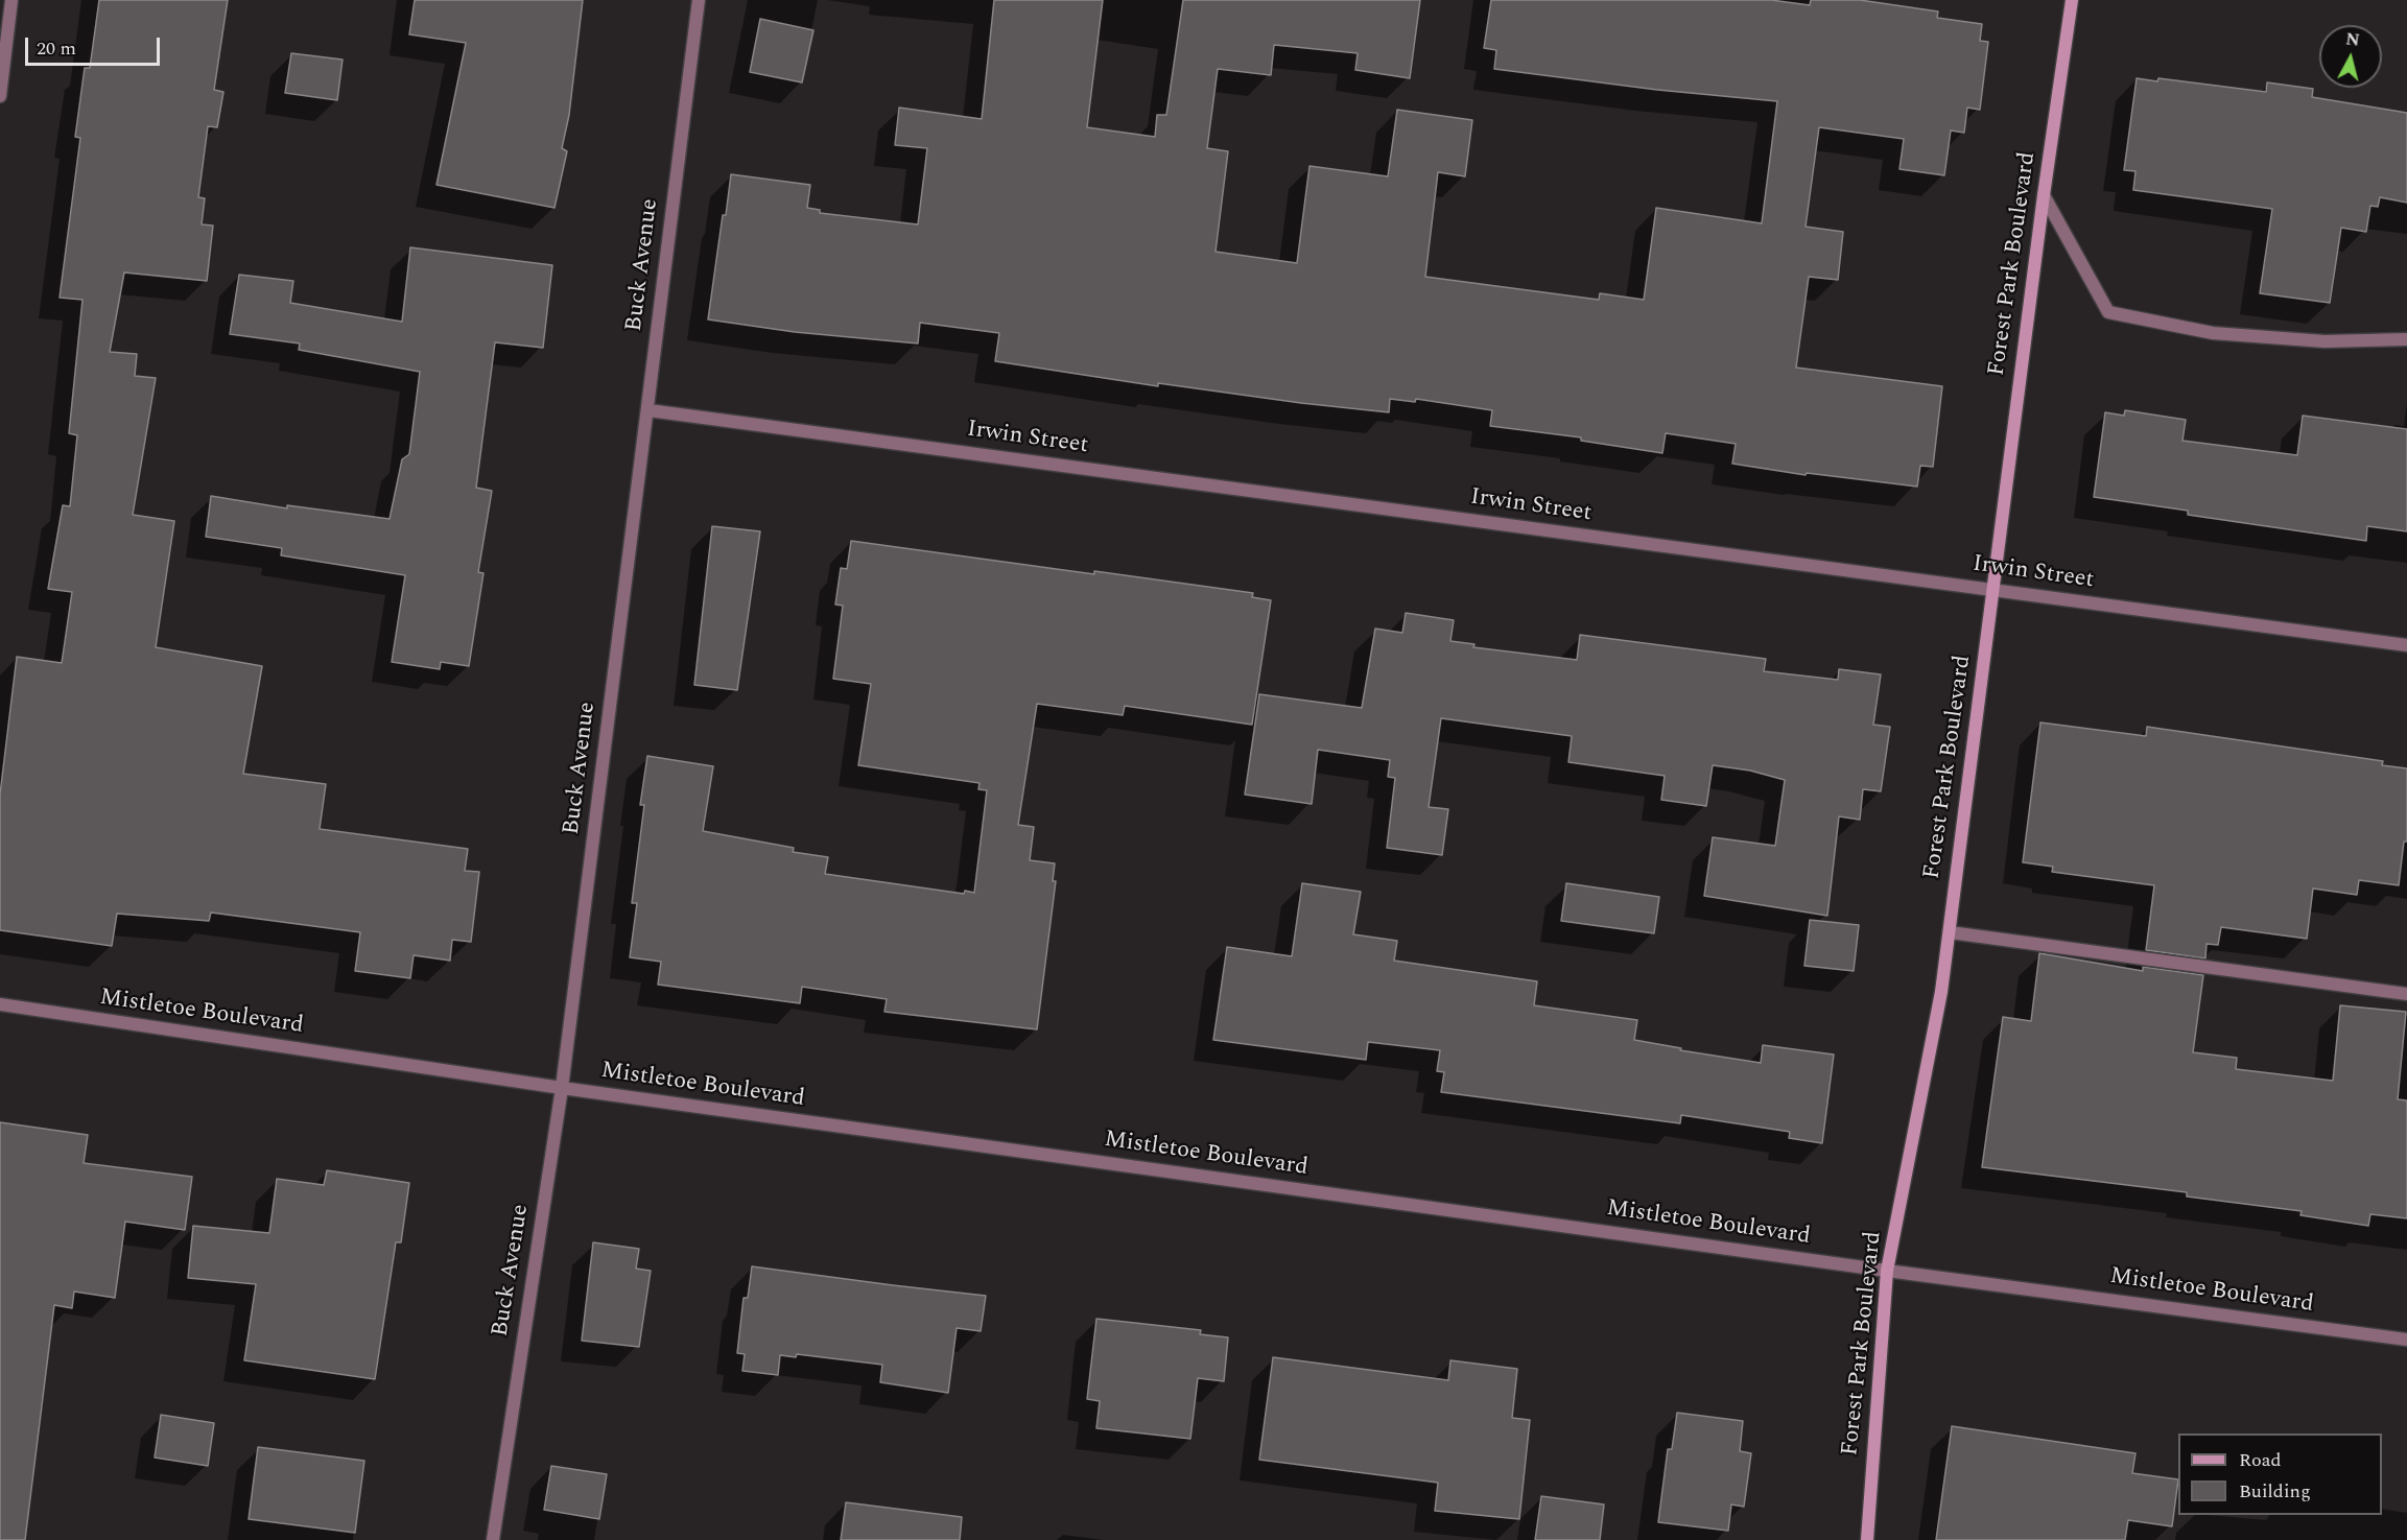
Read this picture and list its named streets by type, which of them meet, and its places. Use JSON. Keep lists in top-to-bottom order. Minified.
{"streets":{"main road":["Forest Park Boulevard"],"street":["Buck Avenue","Irwin Street","Mistletoe Boulevard"]},"crossings":[["Forest Park Boulevard","Irwin Street"],["Forest Park Boulevard","Mistletoe Boulevard"],["Buck Avenue","Irwin Street"],["Buck Avenue","Mistletoe Boulevard"]],"legend":["Road","Building"],"scale_bar":"20 m","north":"top"}
